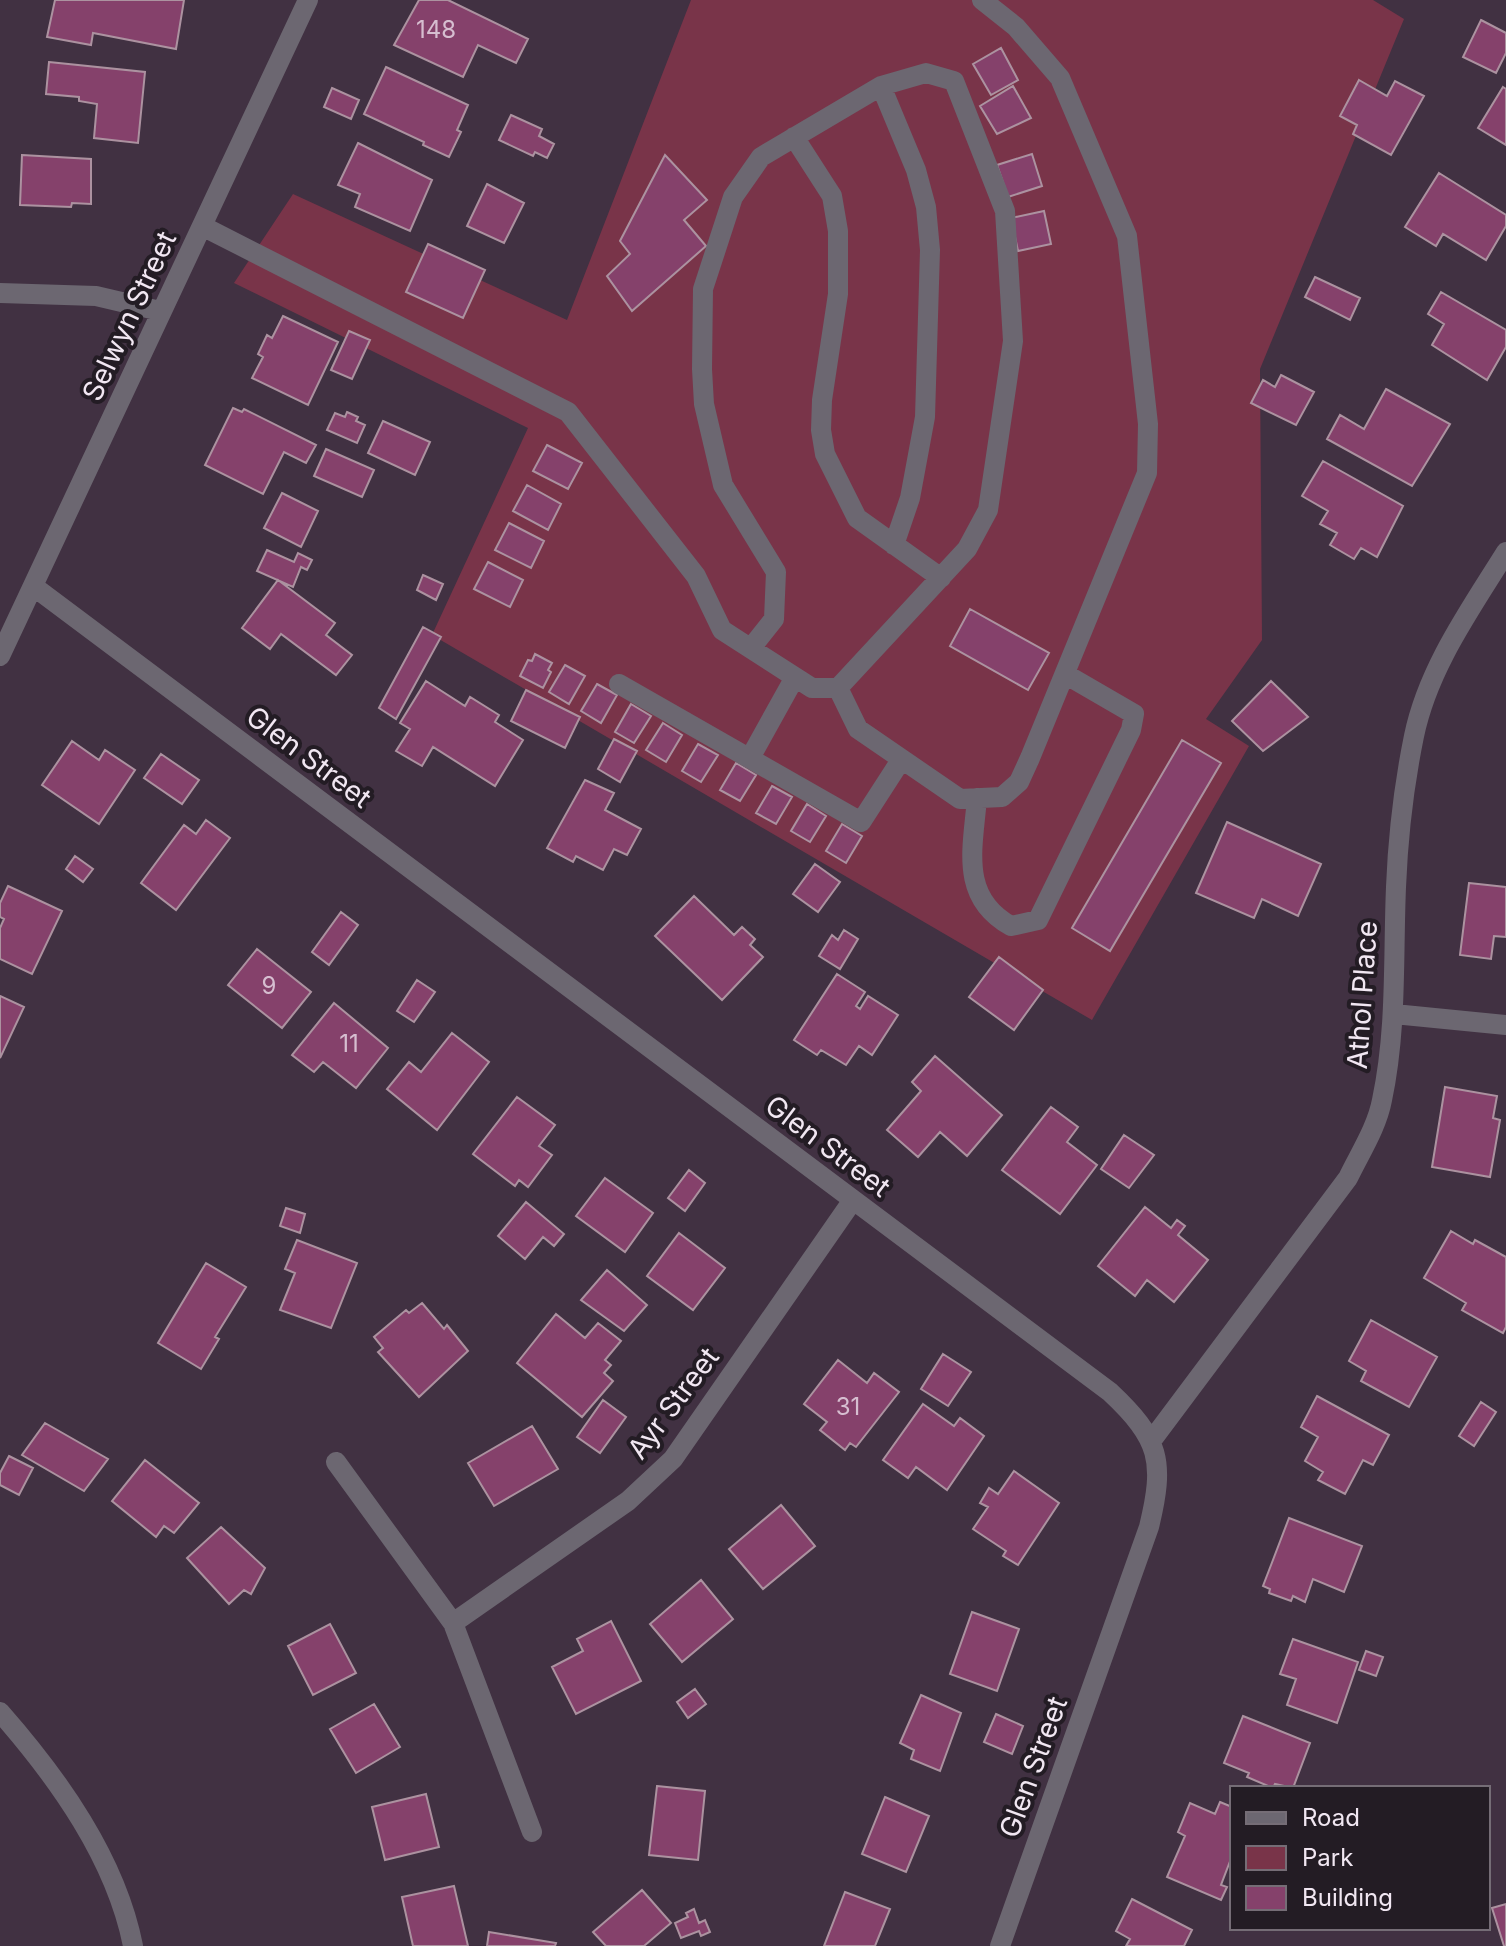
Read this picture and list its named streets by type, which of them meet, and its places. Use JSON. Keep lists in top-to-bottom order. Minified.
{"streets":{"street":["Selwyn Street","Glen Street","Athol Place","Ayr Street"]},"crossings":[["Selwyn Street","Glen Street"],["Glen Street","Athol Place"],["Glen Street","Ayr Street"]],"house_numbers":["148","9","11","31"],"legend":["Road","Park","Building"]}
